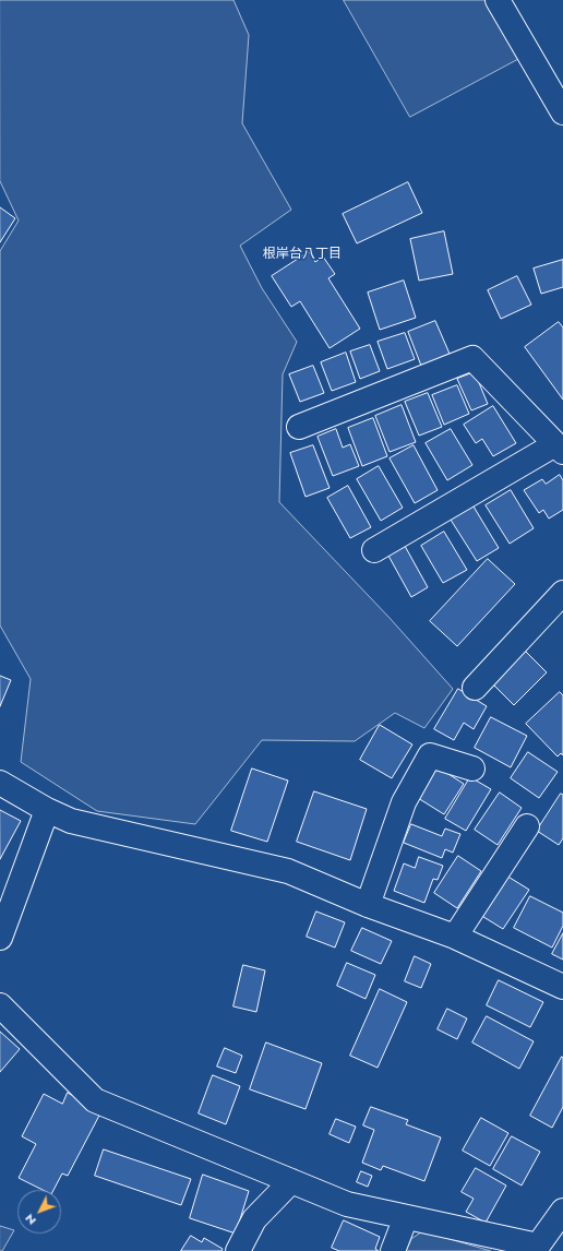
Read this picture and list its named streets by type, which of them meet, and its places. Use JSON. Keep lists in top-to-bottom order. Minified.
{"districts":["根岸台八丁目"],"north":"bottom left"}
